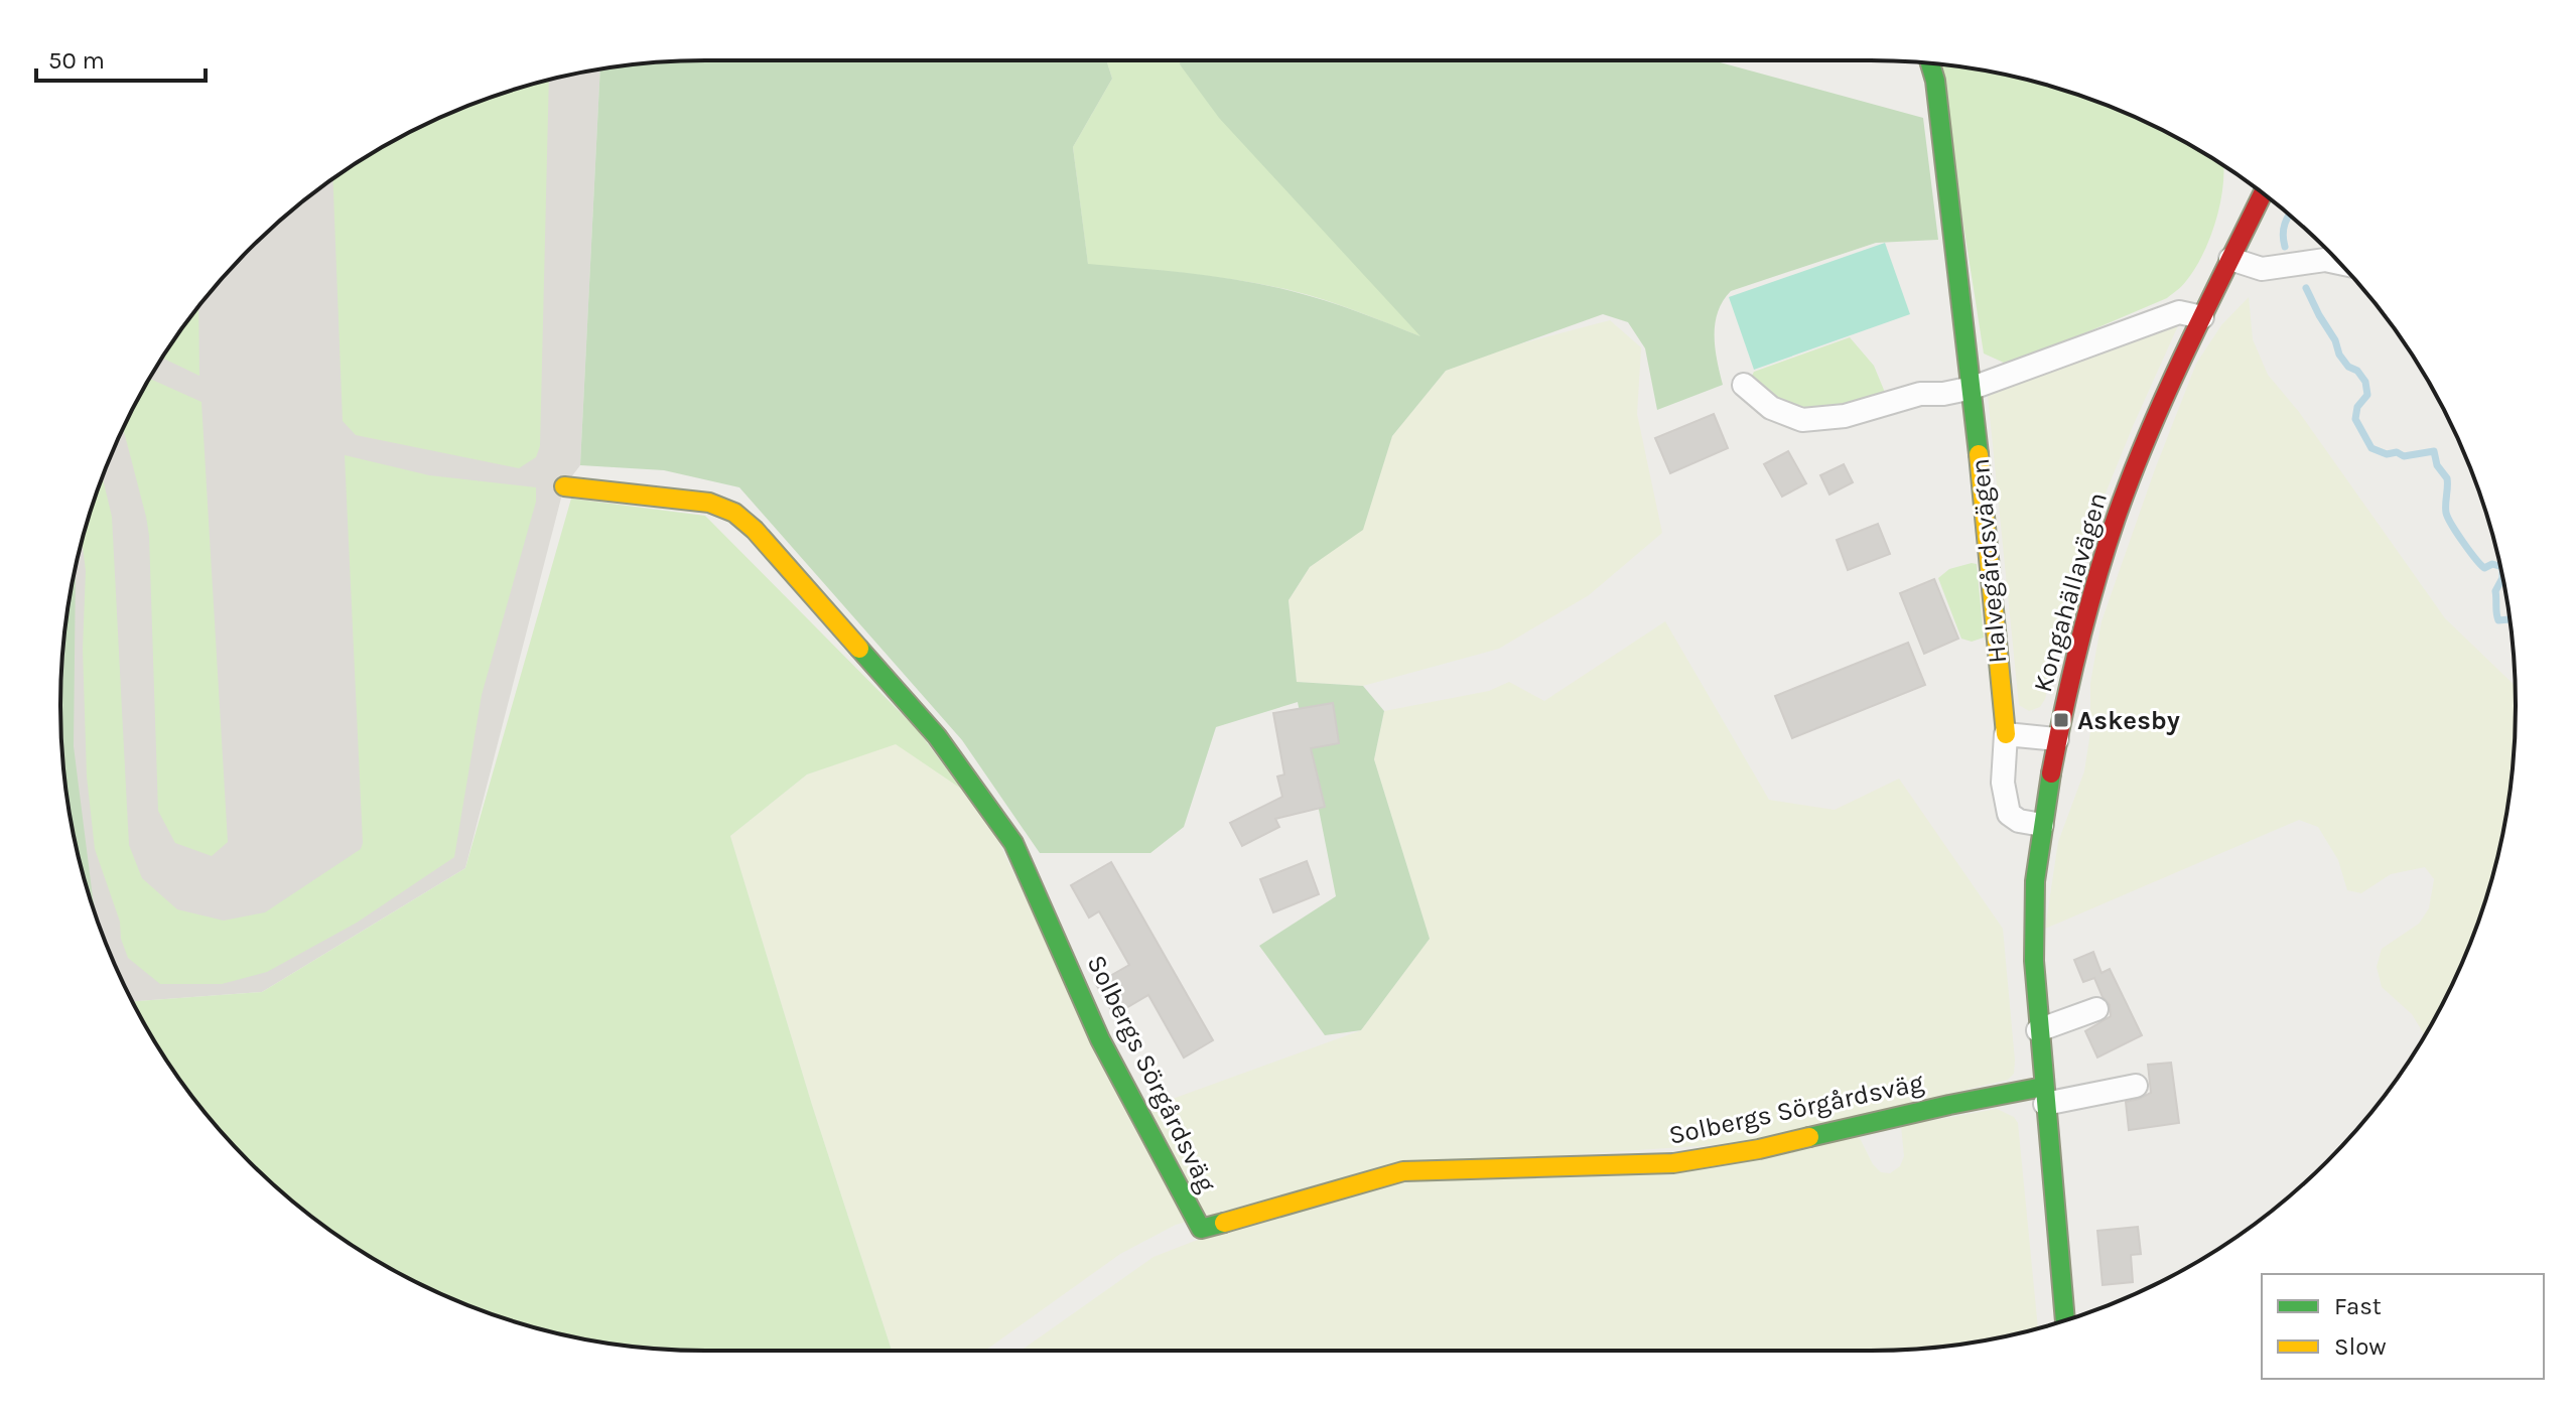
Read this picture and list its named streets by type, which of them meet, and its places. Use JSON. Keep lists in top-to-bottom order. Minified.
{"streets":{"street":["Halvegårdsvägen","Kongahällavägen","Solbergs Sörgårdsväg"]},"crossings":[["Halvegårdsvägen","Kongahällavägen"],["Kongahällavägen","Solbergs Sörgårdsväg"]],"places":{"transit":["Askesby"]},"legend":["Fast","Slow"],"scale_bar":"50 m"}
